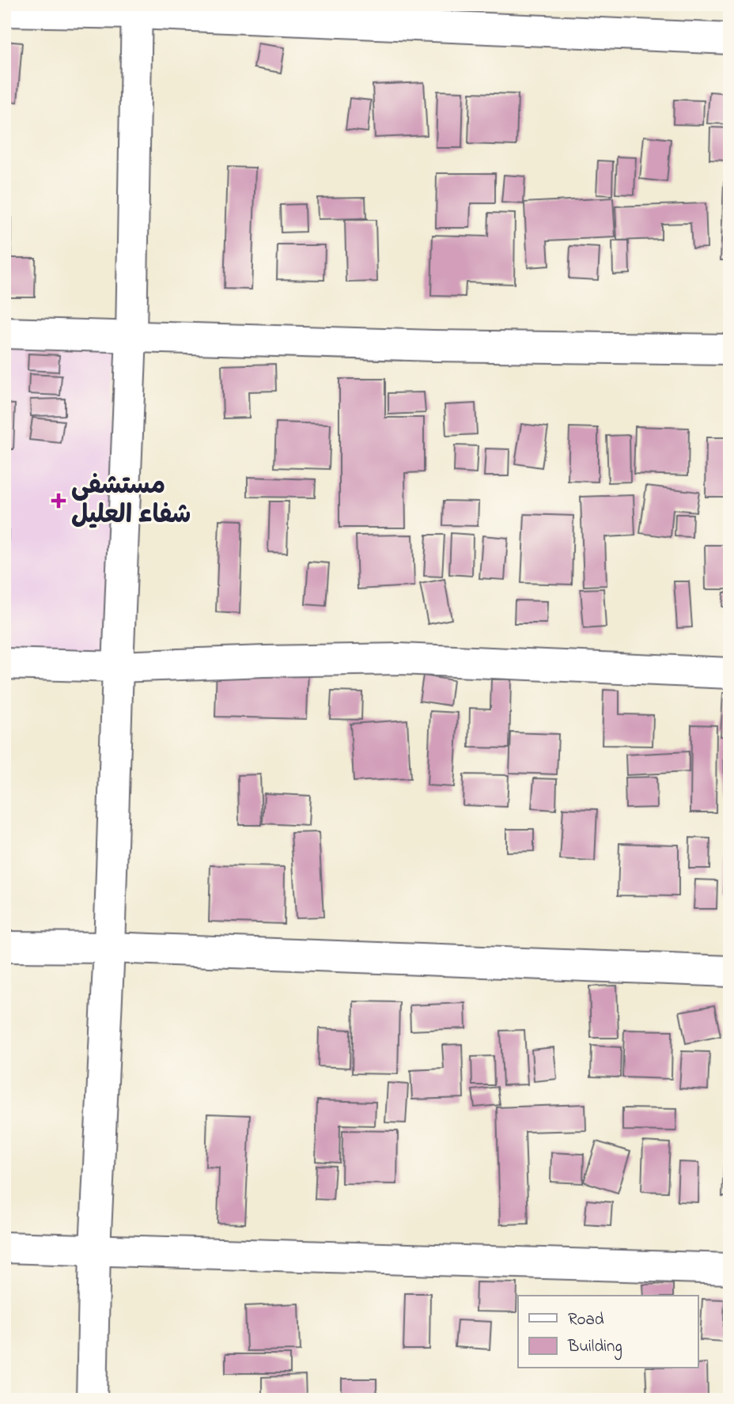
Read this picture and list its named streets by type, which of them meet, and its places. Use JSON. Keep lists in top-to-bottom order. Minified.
{"places":{"health":["مستشفى شفاء العليل"]},"legend":["Road","Building"]}
